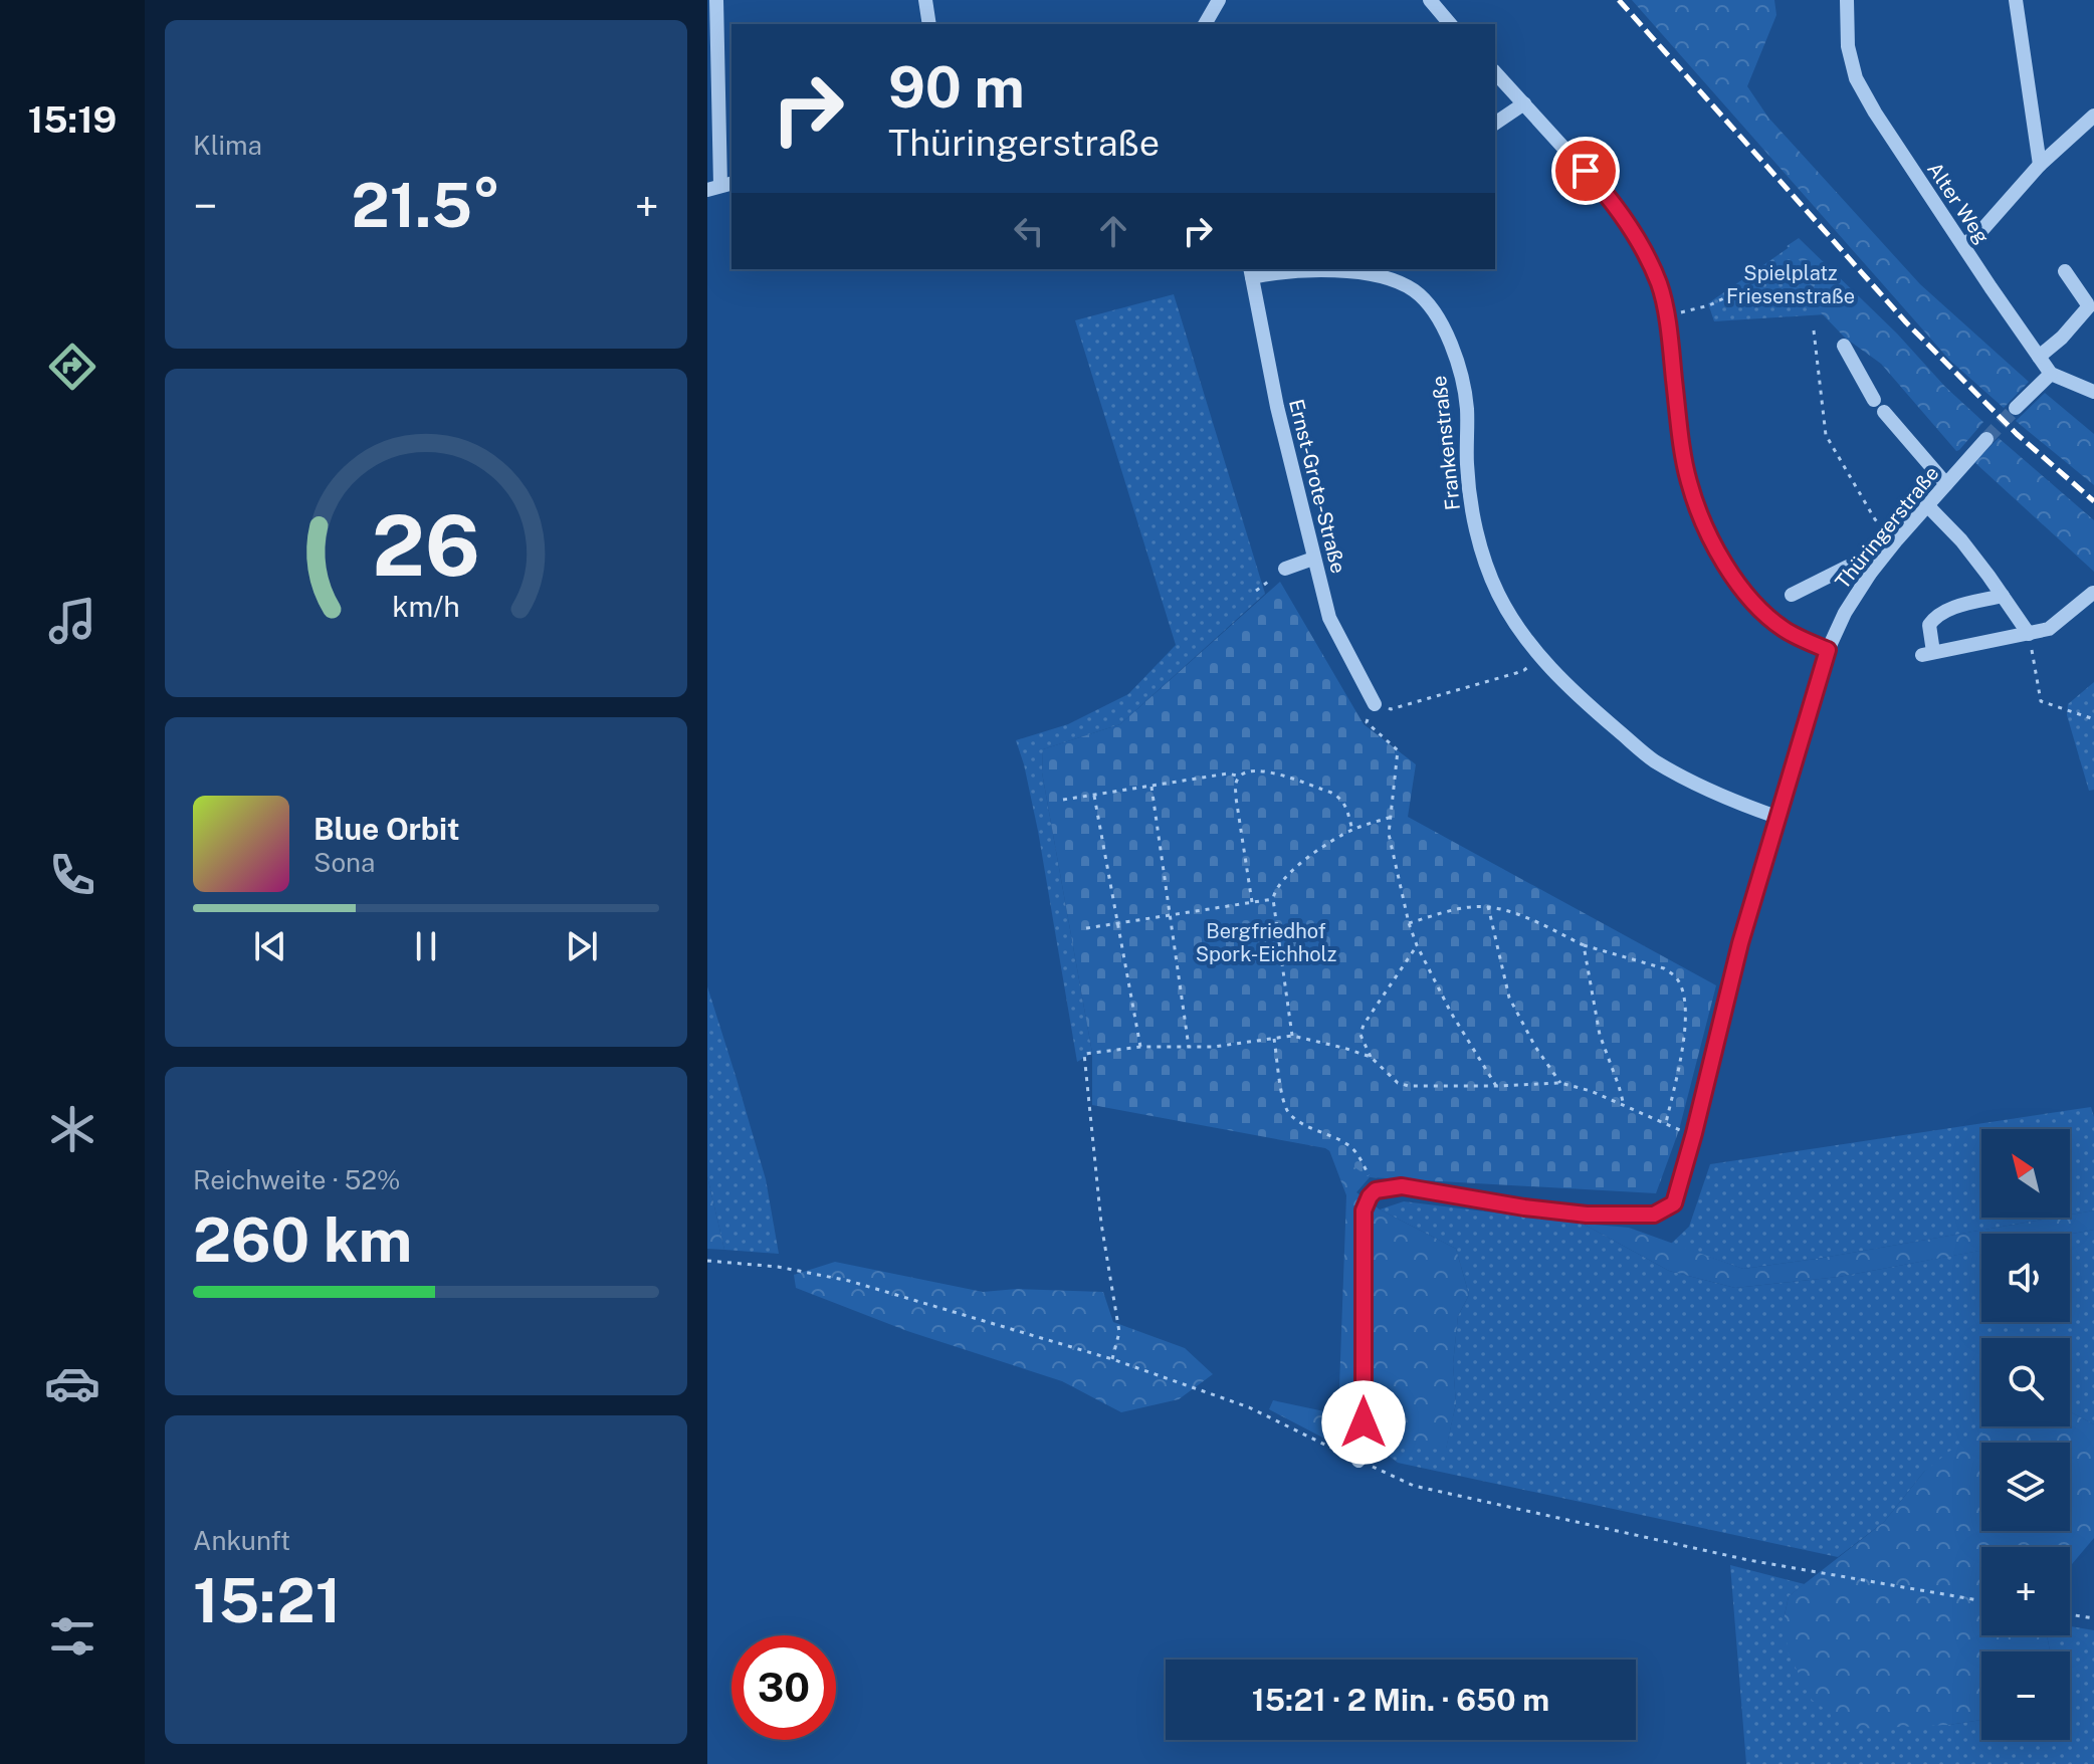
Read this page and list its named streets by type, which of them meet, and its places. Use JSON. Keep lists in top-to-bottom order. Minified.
{"streets":{"street":["Alter Weg","Frankenstraße","Ernst-Grote-Straße","Thüringerstraße"]},"crossings":[["Frankenstraße","Ernst-Grote-Straße"],["Frankenstraße","Thüringerstraße"]],"parks":["Spielplatz Friesenstraße","Bergfriedhof Spork-Eichholz"],"north":"top left","page":{"tabs":"15:19","tile":["Klima",["Reichweite · 52%","260 km"],["Ankunft","15:21"]],"turn":["90 m","Thüringerstraße"],"heat":["−","21.5°","+"],"song":["Blue Orbit","Sona"],"map_buttons":["+","−"],"limit":"30","trip":"15:21 · 2 Min. · 650 m","gauge":["26","km/h"]}}
